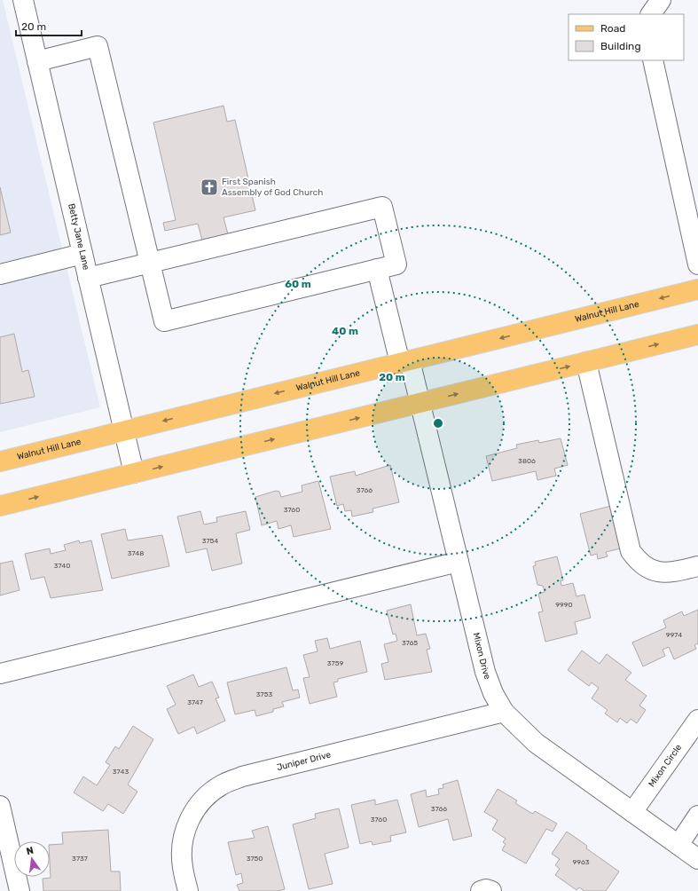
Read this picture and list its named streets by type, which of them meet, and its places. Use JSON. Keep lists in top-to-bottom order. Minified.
{"streets":{"main road":["Walnut Hill Lane"],"street":["Betty Jane Lane","Mixon Drive","Juniper Drive","Mixon Circle"]},"crossings":[["Betty Jane Lane","Walnut Hill Lane"],["Walnut Hill Lane","Mixon Drive"],["Mixon Drive","Juniper Drive"],["Mixon Drive","Mixon Circle"]],"places":{"church":["First Spanish Assembly of God Church"]},"house_numbers":["3806","3766","3760","3754","3748","3740","9990","9974","3765","3759","3753","3747","3743","3766","3760","3737","3750","9963"],"legend":["Road","Building"],"scale_bar":"20 m","north":"top","rings":["60 m","40 m","20 m"]}
